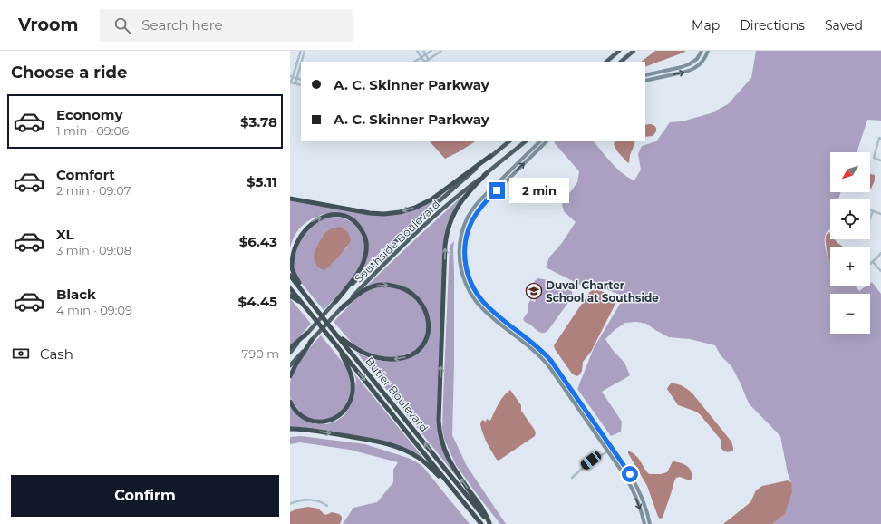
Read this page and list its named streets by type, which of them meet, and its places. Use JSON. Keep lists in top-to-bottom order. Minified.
{"streets":{"highway":["Southside Boulevard","Butler Boulevard"]},"places":{"school or university":["Duval Charter School at Southside"]},"north":"bottom left","page":{"header":"Vroom","search":"Search here","nav":["Map","Directions","Saved"],"heading":"Choose a ride","banner":["A. C. Skinner Parkway","A. C. Skinner Parkway"],"list":[{"name":"Economy","note":"1 min · 09:06","value":"$3.78"},{"name":"Comfort","note":"2 min · 09:07","value":"$5.11"},{"name":"XL","note":"3 min · 09:08","value":"$6.43"},{"name":"Black","note":"4 min · 09:09","value":"$4.45"}],"map_buttons":["+","−"],"bubble":"2 min","pay":["Cash","790 m"],"buttons":"Confirm"}}
